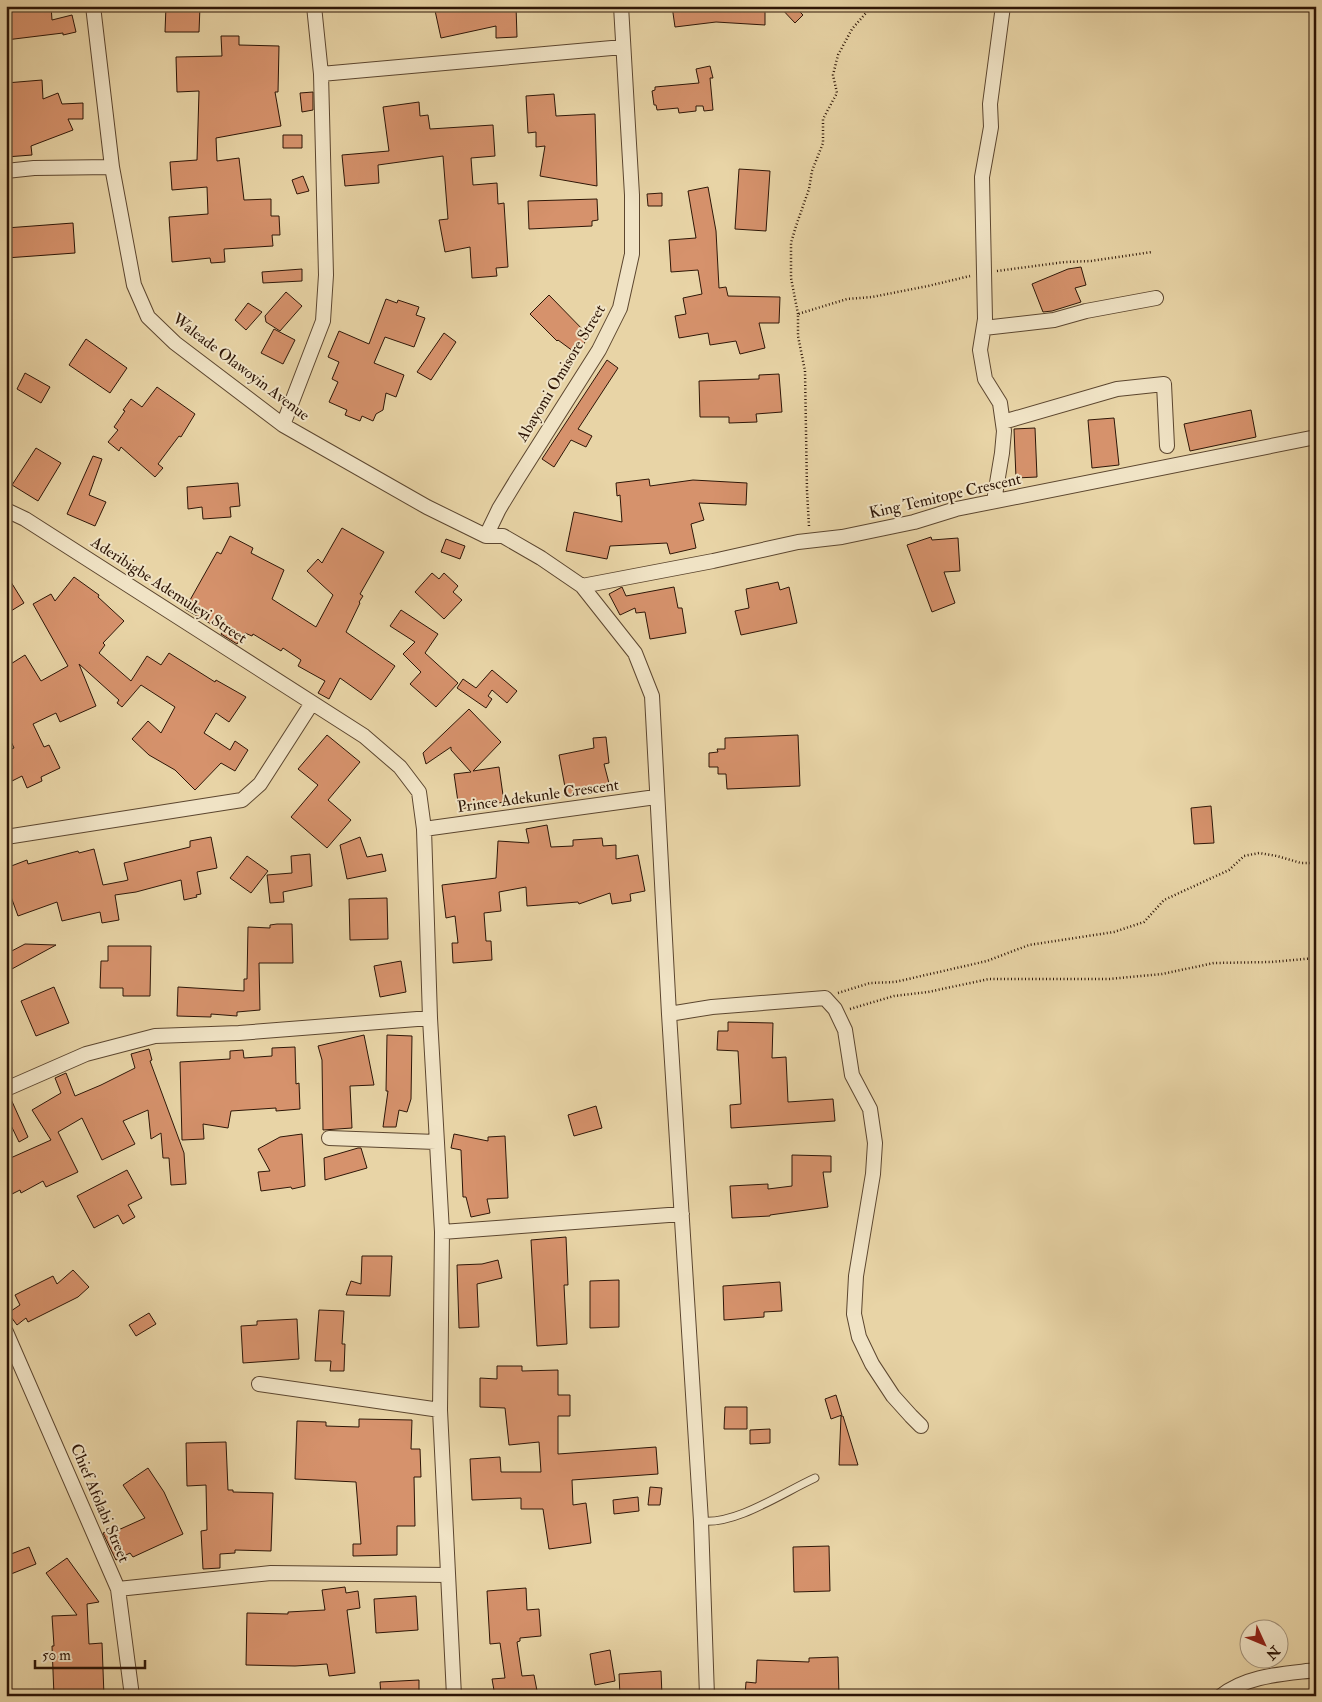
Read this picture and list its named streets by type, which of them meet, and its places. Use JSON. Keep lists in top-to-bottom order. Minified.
{"streets":{"street":["Waleade Olawoyin Avenue","Abayomi Omisore Street","King Temitope Crescent","Aderibigbe Ademuleyi Street","Prince Adekunle Crescent","Chief Afolabi Street"]},"crossings":[["Waleade Olawoyin Avenue","Abayomi Omisore Street"],["Waleade Olawoyin Avenue","King Temitope Crescent"],["Waleade Olawoyin Avenue","Prince Adekunle Crescent"],["Aderibigbe Ademuleyi Street","Prince Adekunle Crescent"]],"scale_bar":"50 m","north":"bottom right"}
